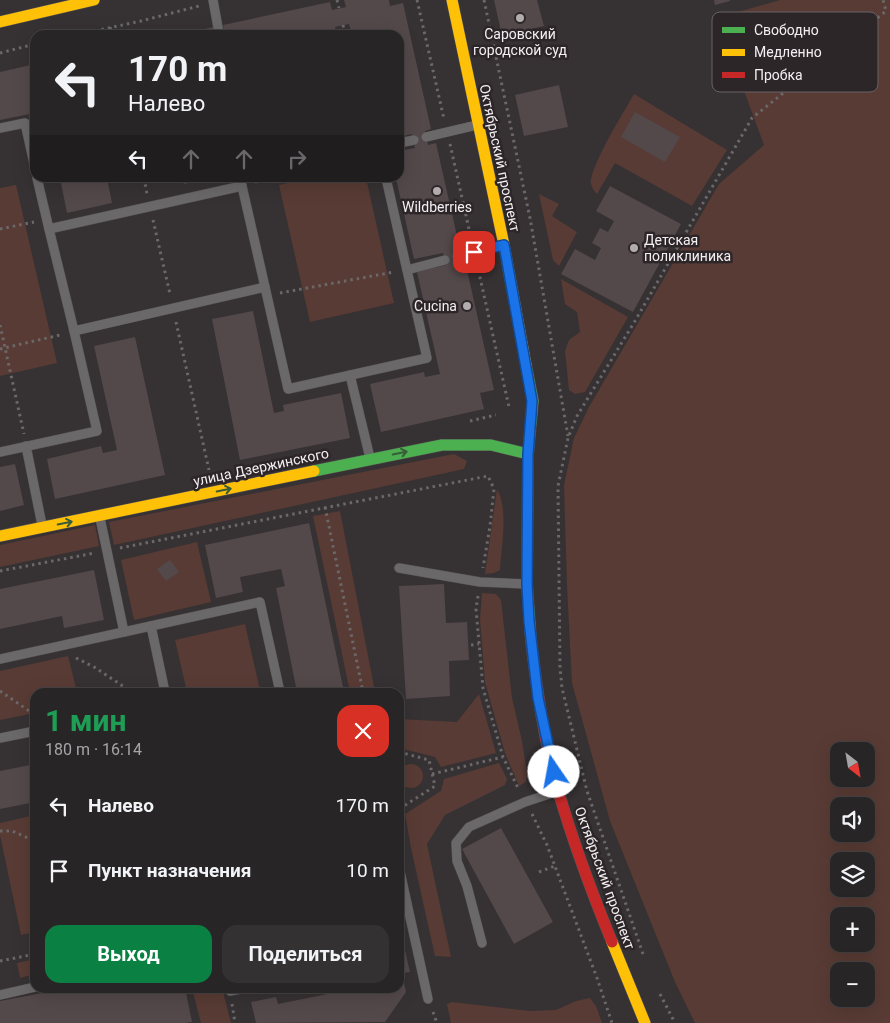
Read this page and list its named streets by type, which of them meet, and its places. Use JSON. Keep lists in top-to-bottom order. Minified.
{"streets":{"street":["Октябрьский проспект","улица Дзержинского"]},"crossings":[["Октябрьский проспект","улица Дзержинского"]],"one_way":["улица Дзержинского"],"places":["Саровский городской суд","Wildberries","Детская поликлиника","Cucina"],"legend":["Свободно","Медленно","Пробка"],"north":"bottom right","page":{"turn":["170 m","Налево"],"heading":["1 мин","180 m · 16:14"],"map_buttons":["+","−"],"list":[{"name":"Налево","value":"170 m"},{"name":"Пункт назначения","value":"10 m"}],"buttons":["Выход","Поделиться"]}}
